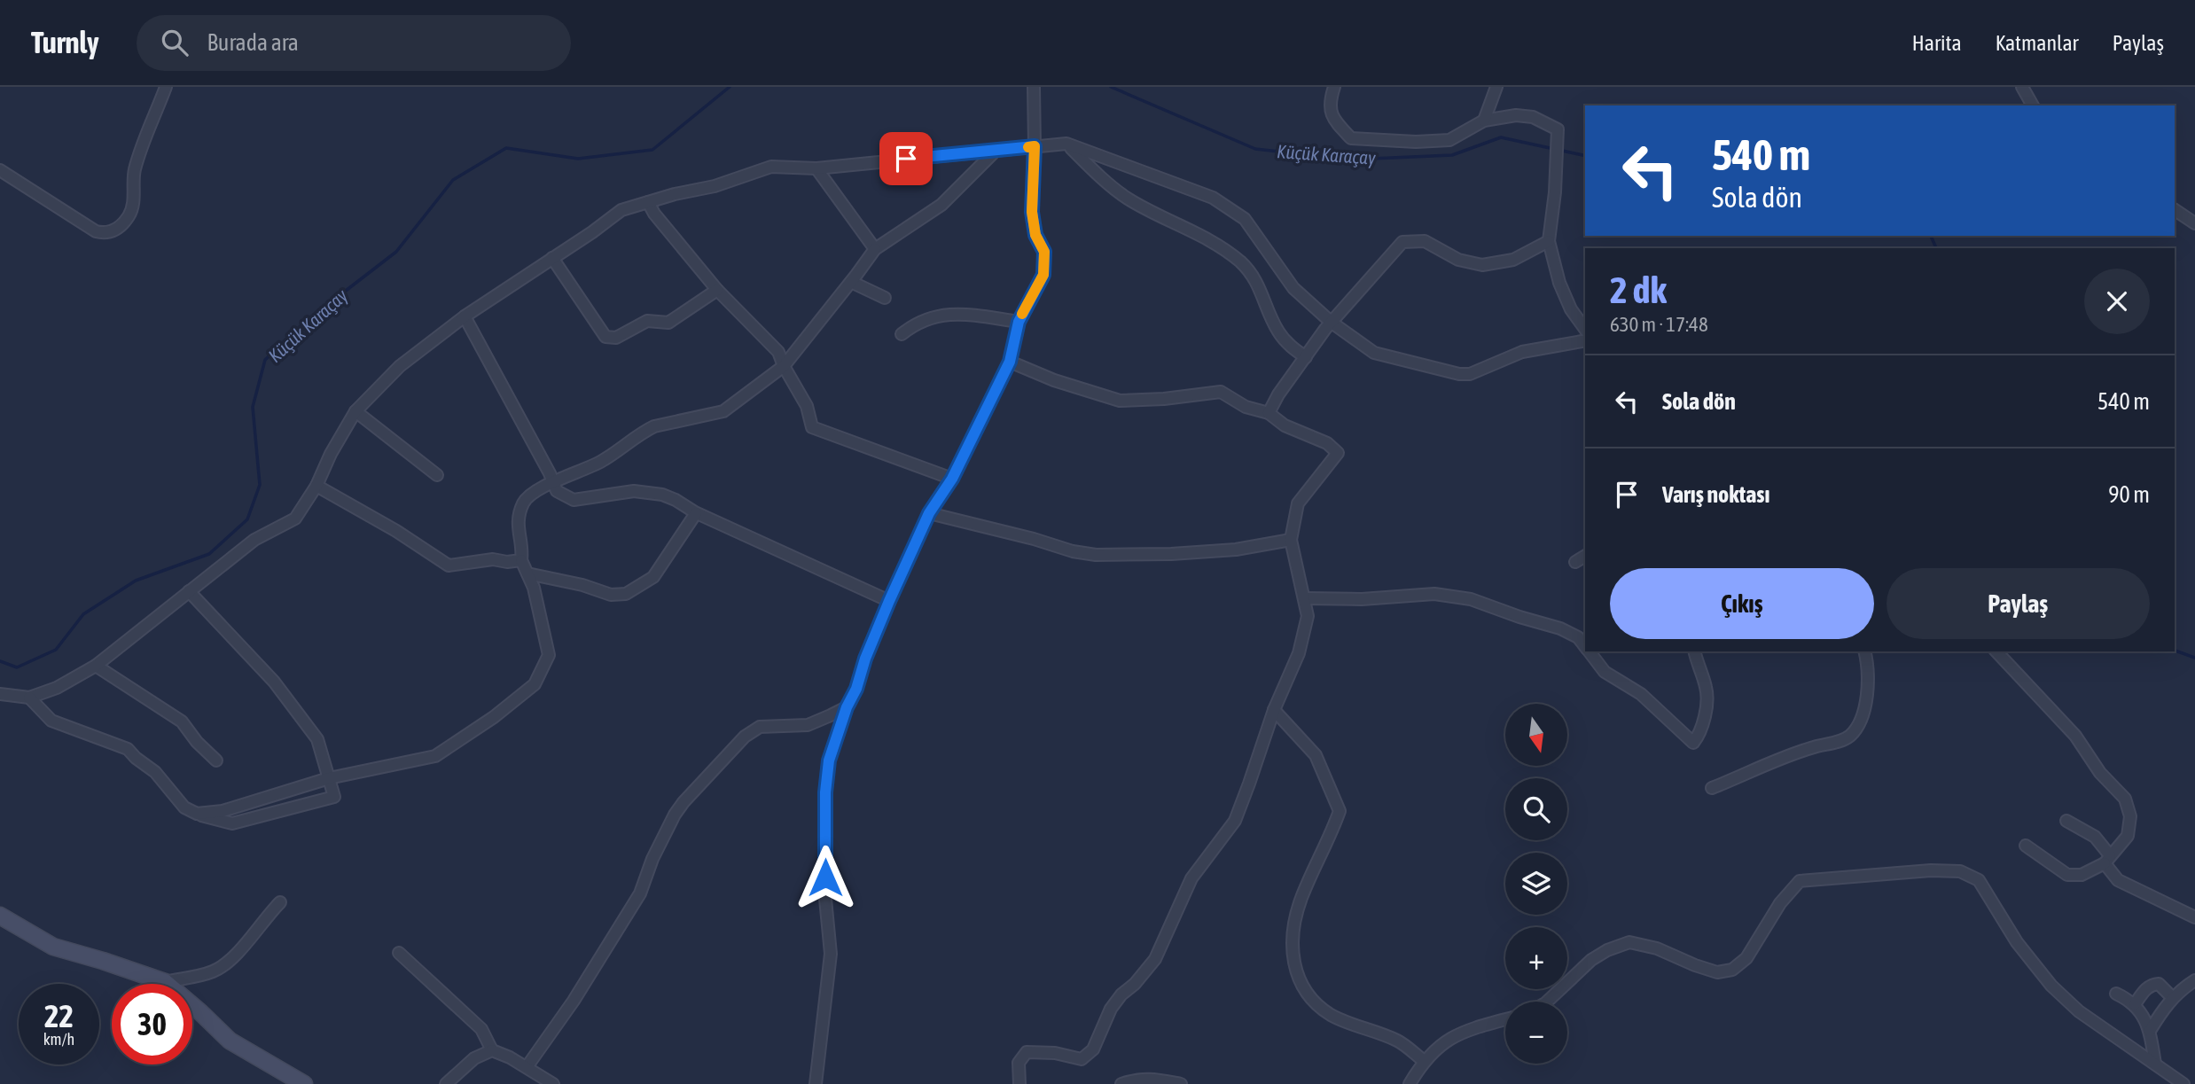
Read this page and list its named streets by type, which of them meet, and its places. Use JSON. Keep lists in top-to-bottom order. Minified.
{"water":["Küçük Karaçay"],"north":"bottom","page":{"header":"Turnly","search":"Burada ara","nav":["Harita","Katmanlar","Paylaş"],"turn":["540 m","Sola dön"],"heading":["2 dk","630 m · 17:48"],"list":[{"name":"Sola dön","value":"540 m"},{"name":"Varış noktası","value":"90 m"}],"buttons":["Çıkış","Paylaş"],"map_buttons":["+","−"],"speed":"22 km/h","limit":"30"}}
